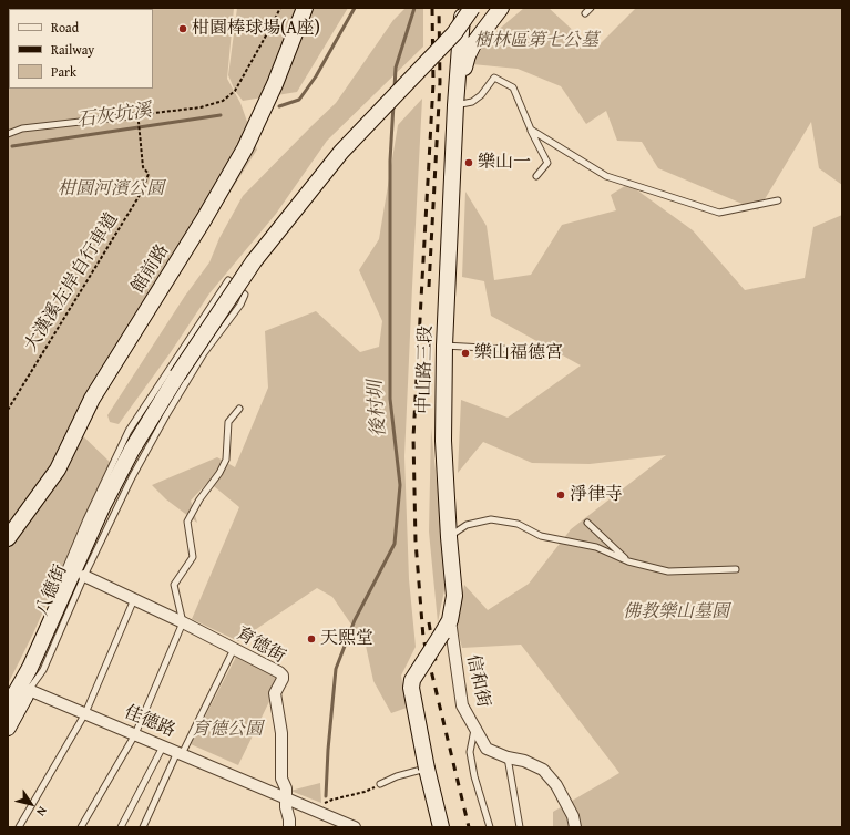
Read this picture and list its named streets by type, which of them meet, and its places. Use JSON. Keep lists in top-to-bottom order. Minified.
{"streets":{"street":["館前路","中山路三段","八德街","育德街","信和街","佳德路"],"path":["大漢溪左岸自行車道"]},"crossings":[["中山路三段","信和街"],["八德街","佳德路"],["育德街","佳德路"]],"water":["石灰坑溪","後村圳"],"parks":["樹林區第七公墓","柑園河濱公園","佛教樂山墓園","育德公園"],"places":["柑園棒球場(A座)","樂山一","樂山福德宮","淨律寺","天熙堂"],"legend":["Road","Railway","Park"],"north":"bottom right"}
